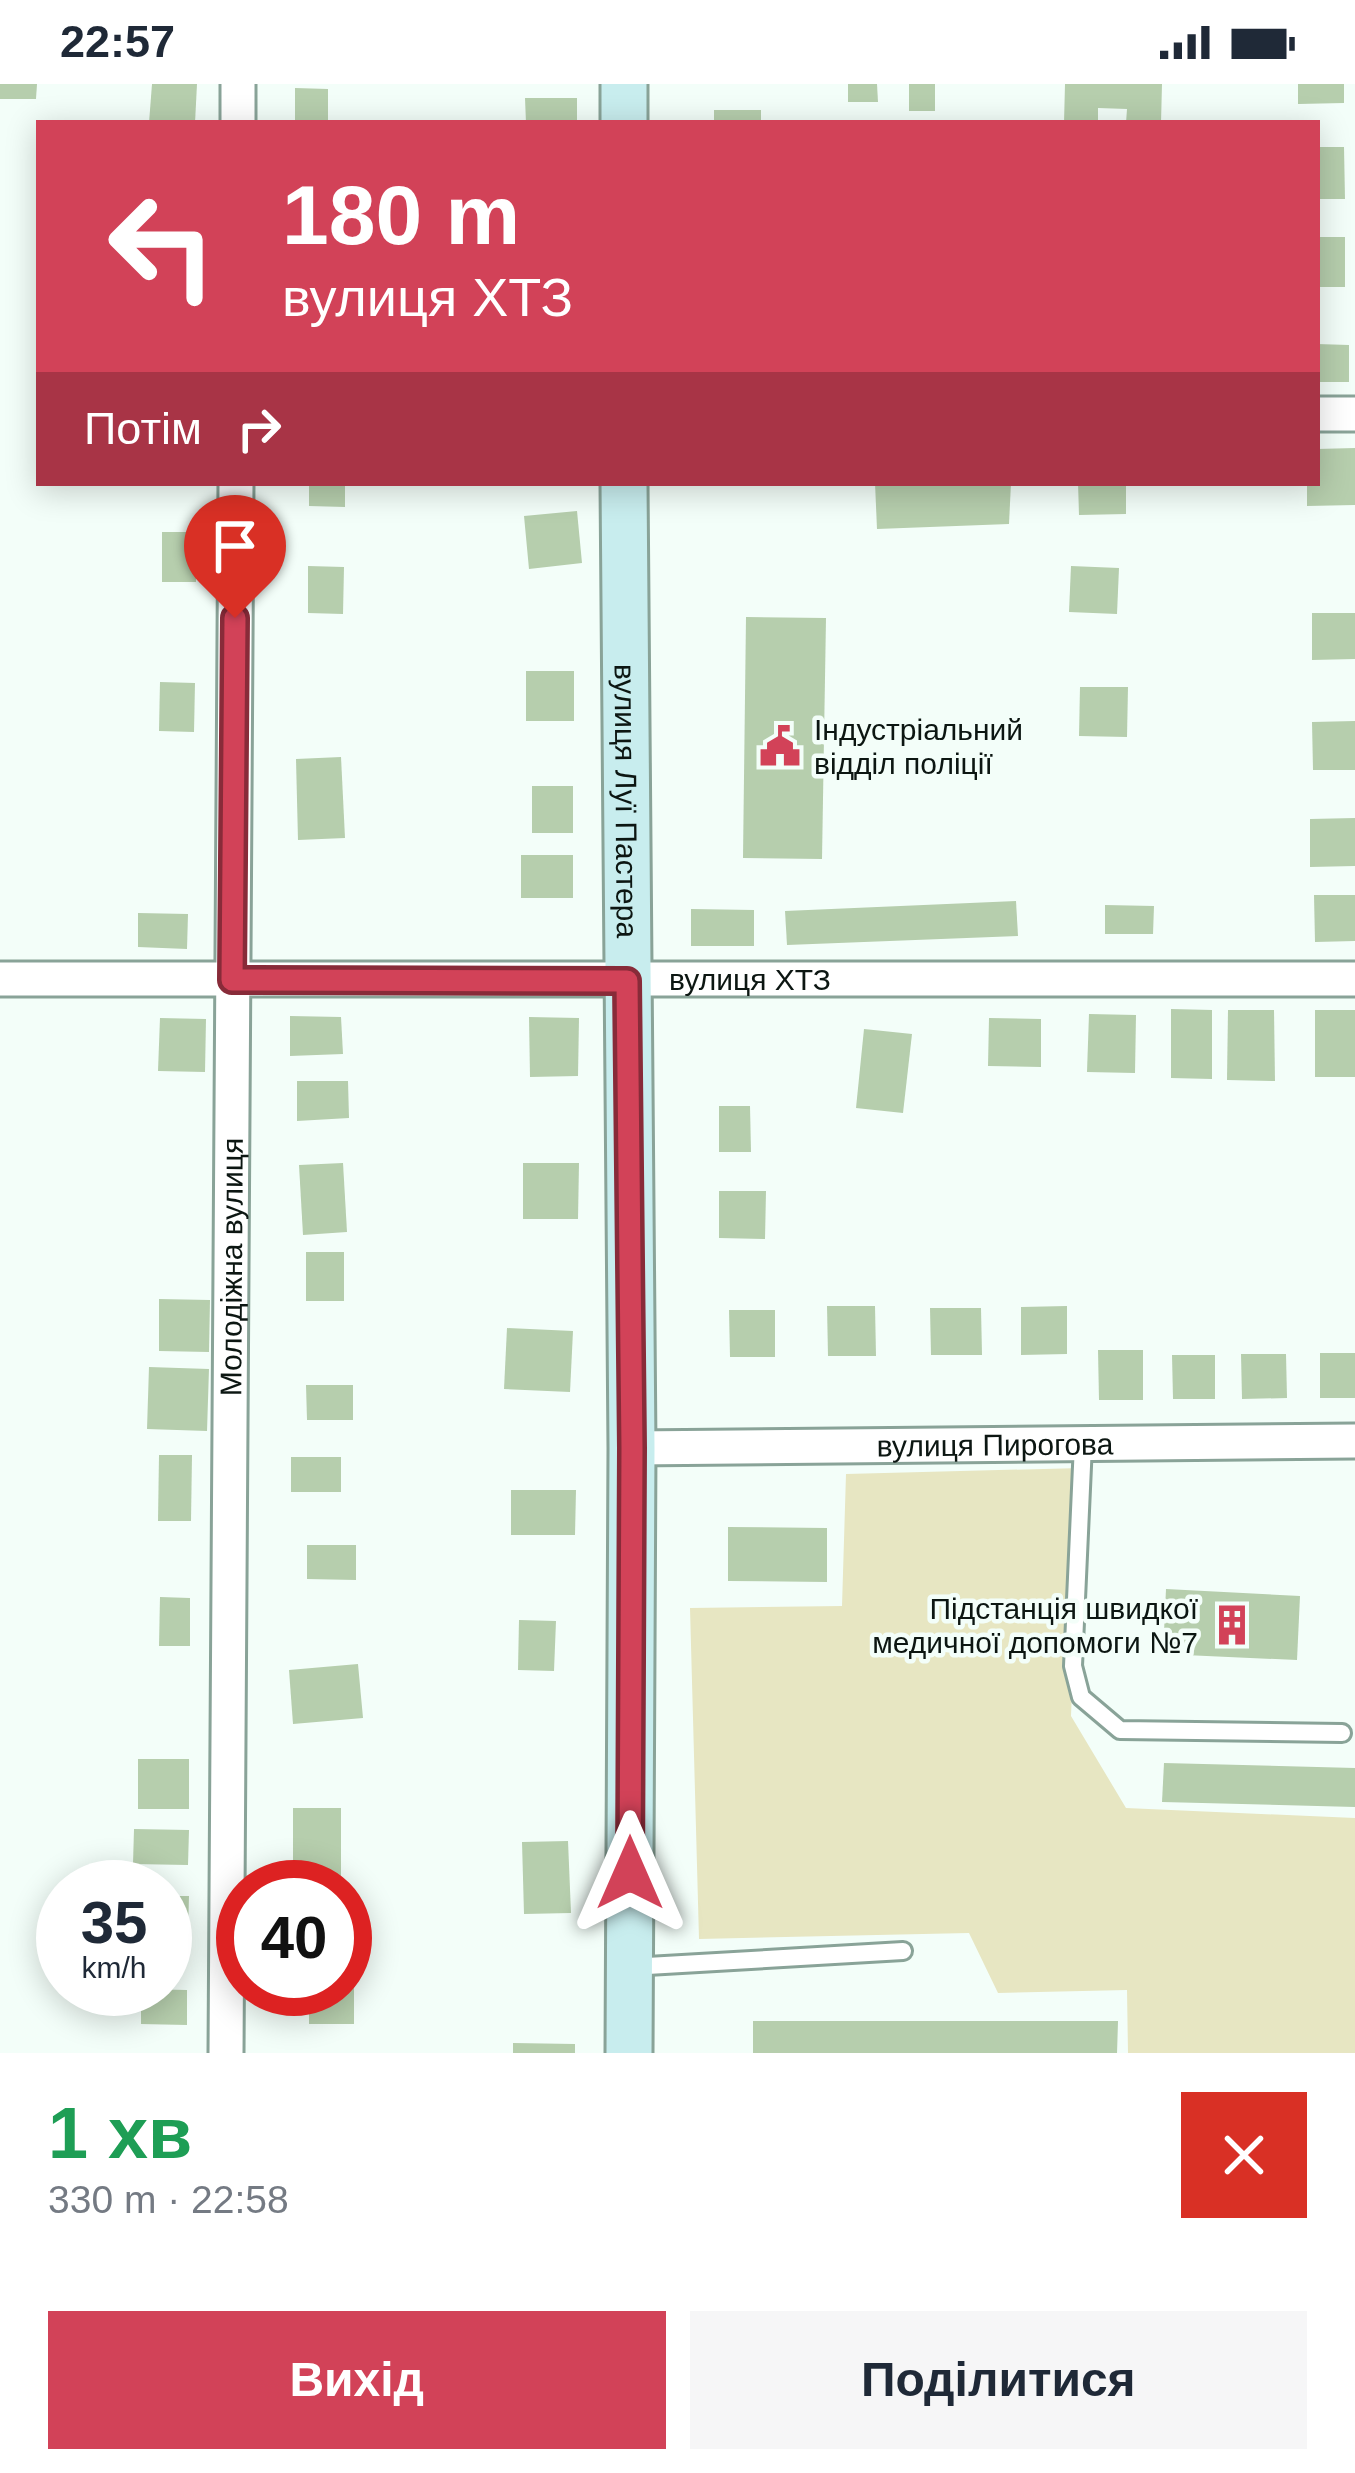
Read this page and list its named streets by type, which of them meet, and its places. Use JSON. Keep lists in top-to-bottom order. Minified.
{"streets":{"street":["вулиця Луї Пастера","вулиця ХТЗ","Молодіжна вулиця","вулиця Пирогова"]},"crossings":[["вулиця Луї Пастера","вулиця ХТЗ"],["вулиця Луї Пастера","вулиця Пирогова"],["вулиця ХТЗ","Молодіжна вулиця"]],"places":{"public building":["Індустріальний відділ поліції"],"building":["Підстанція швидкої медичної допомоги №7"]},"page":{"status":"22:57","turn":["180 m","вулиця ХТЗ"],"then":"Потім","speed":"35 km/h","limit":"40","heading":["1 хв","330 m · 22:58"],"buttons":["Вихід","Поділитися"]}}
